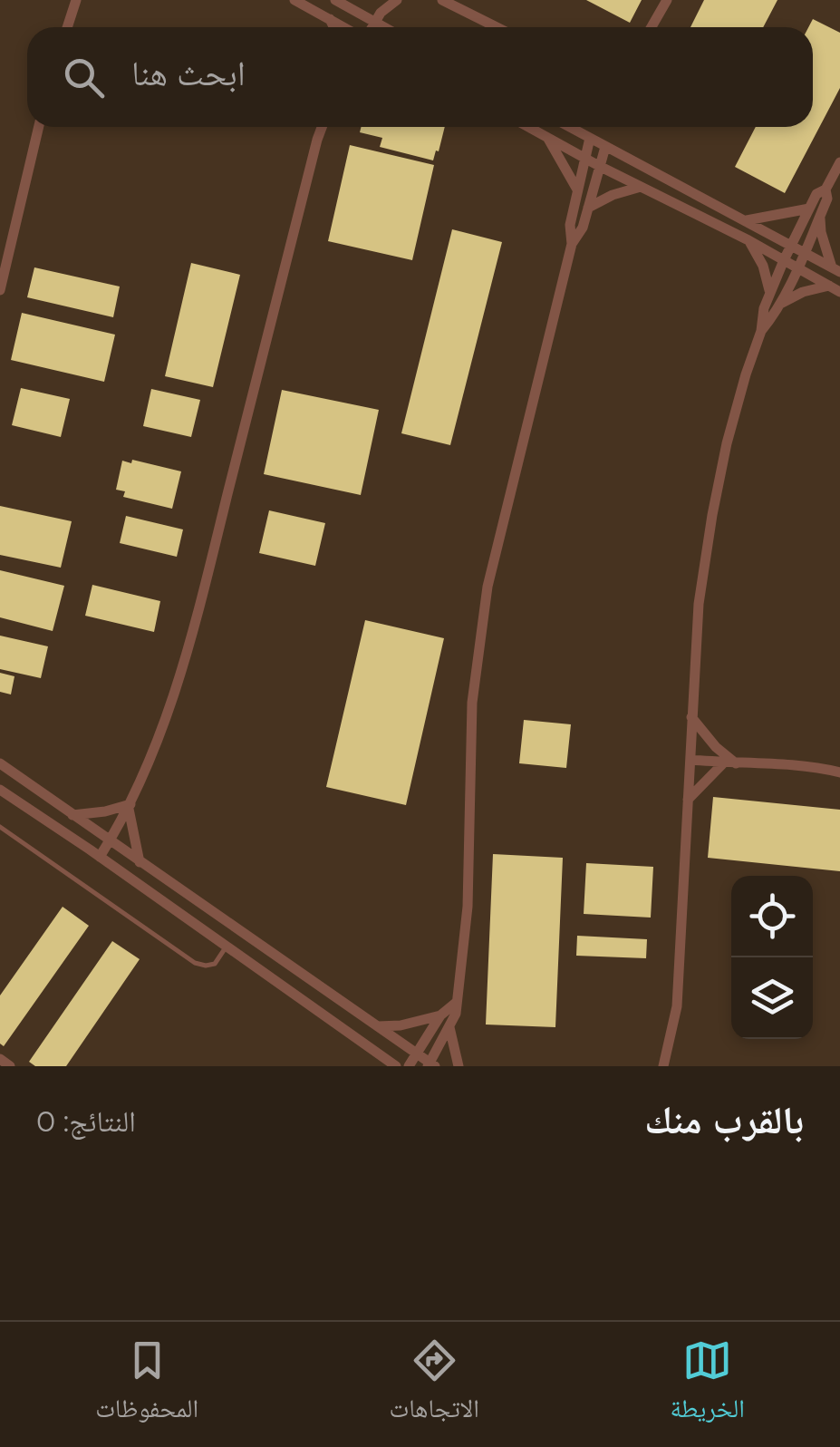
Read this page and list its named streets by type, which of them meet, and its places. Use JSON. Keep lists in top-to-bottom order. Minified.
{"page":{"search":"ابحث هنا","heading":["بالقرب منك","النتائج: 0"],"nav":["الخريطة","الاتجاهات","المحفوظات"]}}
